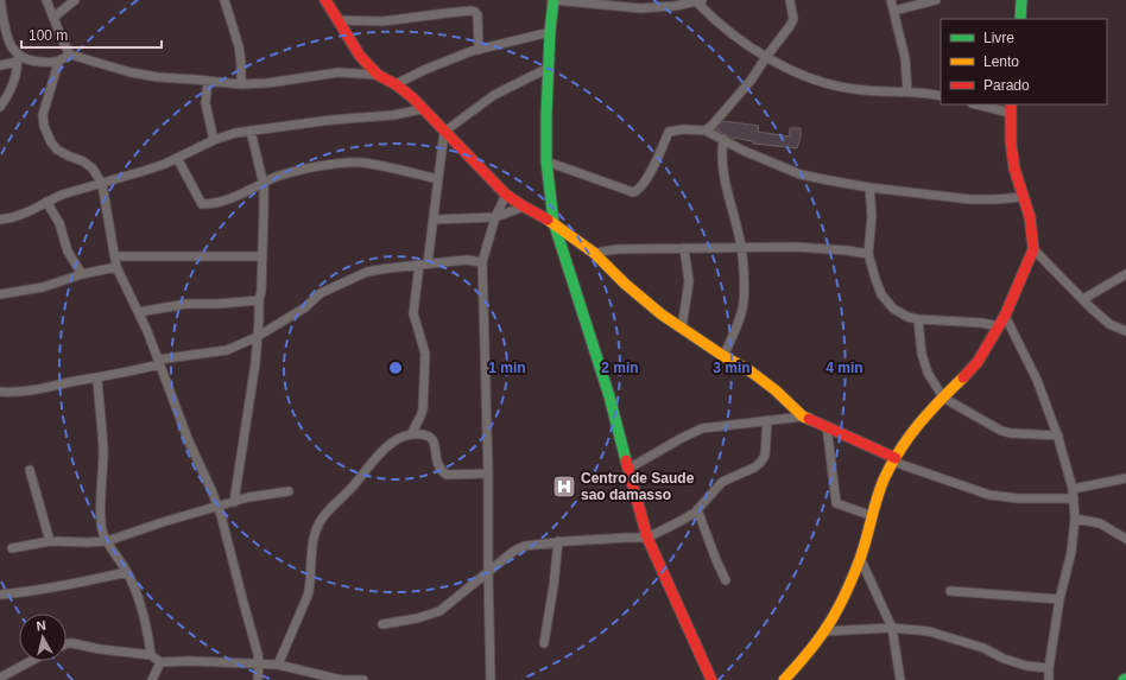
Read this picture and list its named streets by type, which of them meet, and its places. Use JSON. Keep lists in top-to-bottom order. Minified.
{"places":{"hospital":["Centro de Saude sao damasso"]},"legend":["Livre","Lento","Parado"],"scale_bar":"100 m","north":"top","rings":["1 min","2 min","3 min","4 min"]}
